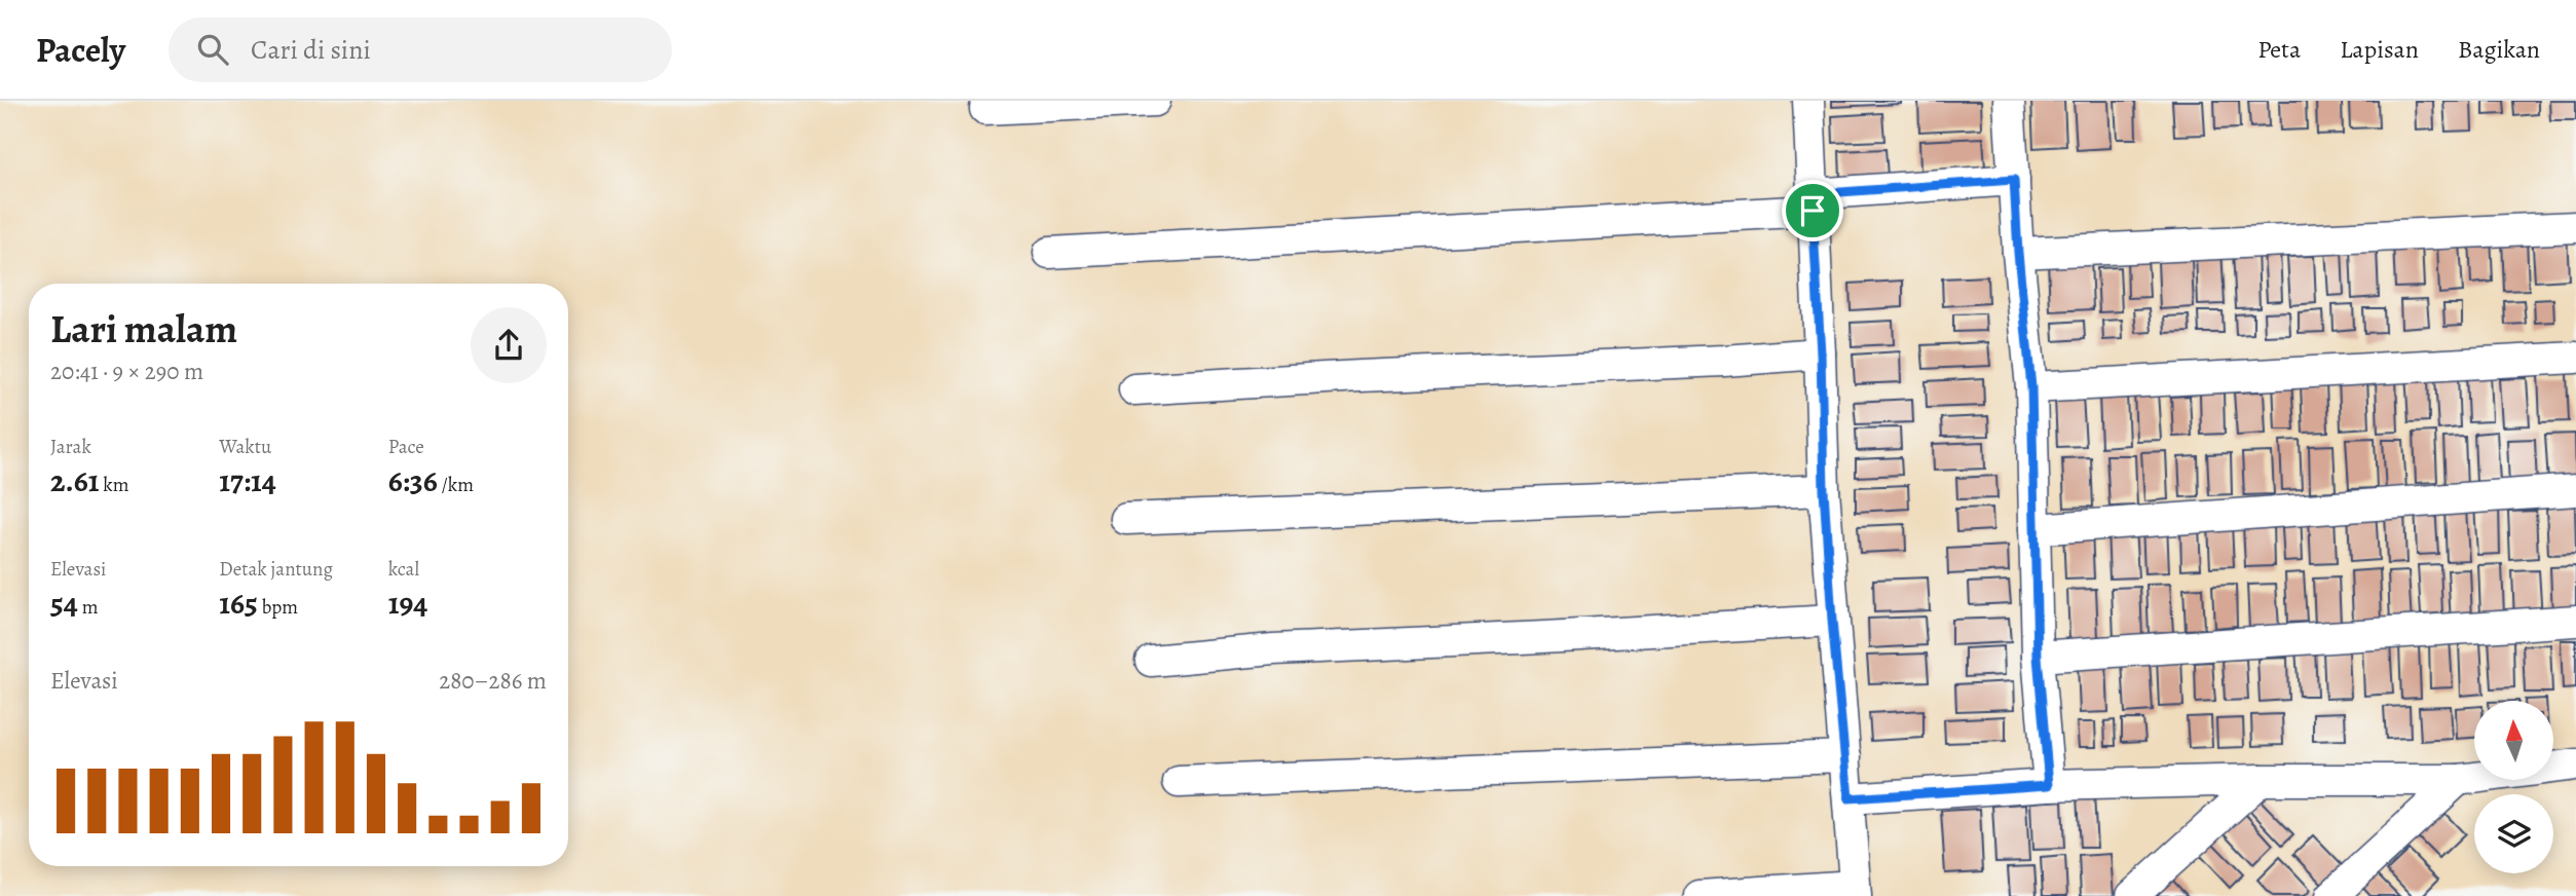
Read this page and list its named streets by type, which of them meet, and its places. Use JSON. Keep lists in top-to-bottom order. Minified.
{"north":"top","page":{"header":"Pacely","search":"Cari di sini","nav":["Peta","Lapisan","Bagikan"],"heading":["Lari malam","20:41 · 9 × 290 m"],"stats":[["Jarak","2.61 km"],["Waktu","17:14"],["Pace","6:36 /km"],["Elevasi","54 m"],["Detak jantung","165 bpm"],["kcal","194"]],"chart":["Elevasi","280–286 m"]}}
